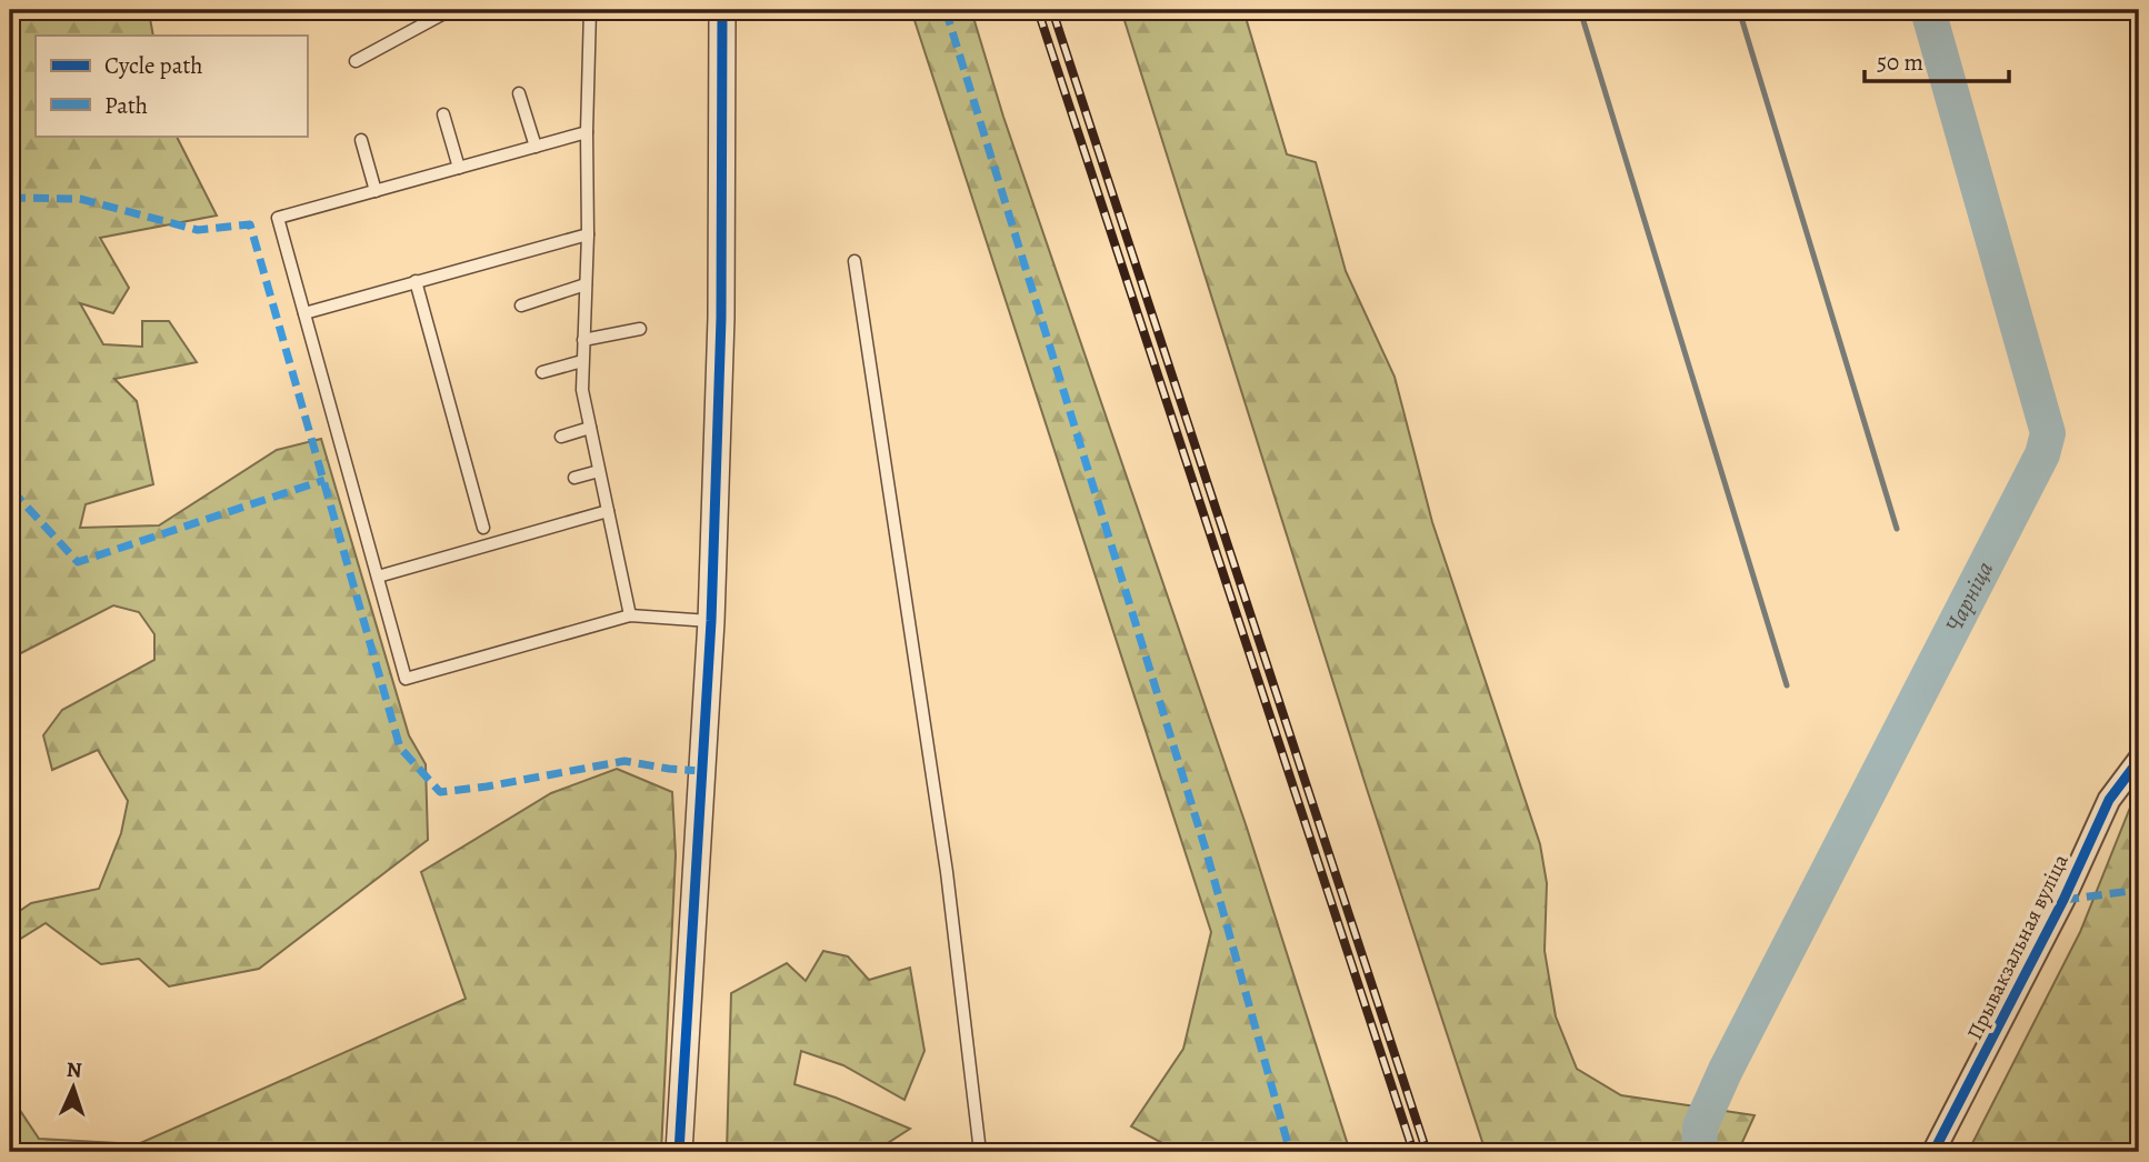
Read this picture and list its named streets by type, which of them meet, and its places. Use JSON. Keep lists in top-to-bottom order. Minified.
{"streets":{"street":["Прывакзальная вуліца"]},"water":["Чарніца"],"legend":["Cycle path","Path"],"scale_bar":"50 m","north":"top"}
